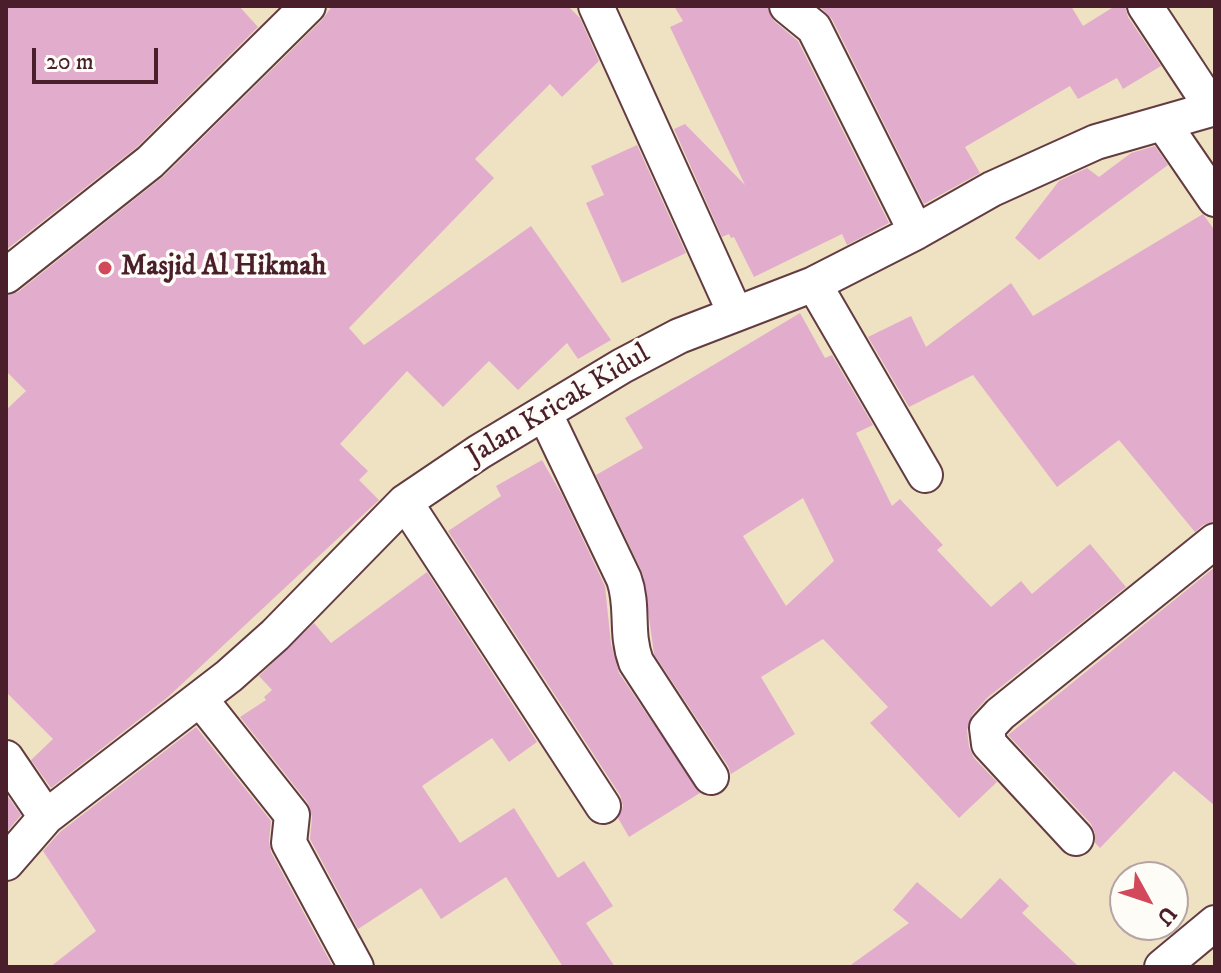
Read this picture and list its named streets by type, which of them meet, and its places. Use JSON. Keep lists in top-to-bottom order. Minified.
{"streets":{"street":["Jalan Kricak Kidul"]},"places":["Masjid Al Hikmah"],"scale_bar":"20 m","north":"bottom right"}
